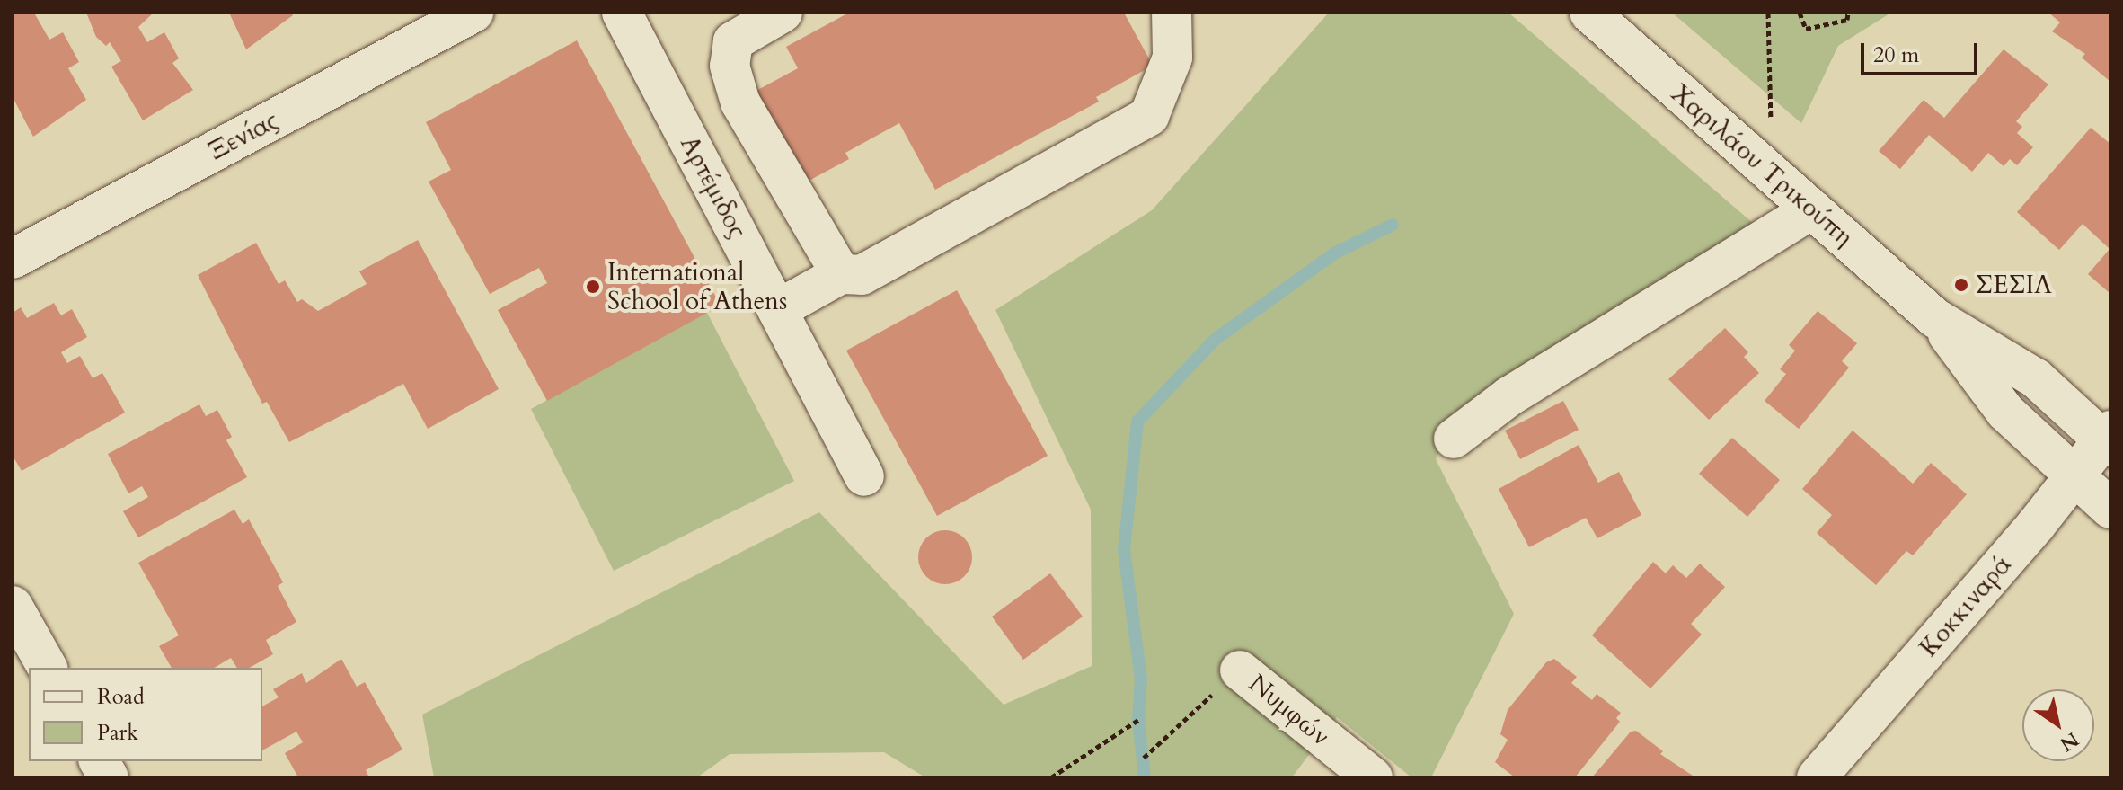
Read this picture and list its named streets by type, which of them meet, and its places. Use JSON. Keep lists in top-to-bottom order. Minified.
{"streets":{"street":["Ξενίας","Χαριλάου Τρικούπη","Αρτέμιδος","Κοκκιναρά","Νυμφών"]},"crossings":[["Χαριλάου Τρικούπη","Κοκκιναρά"]],"places":["ΣΕΣΙΛ","International School of Athens"],"legend":["Road","Park"],"scale_bar":"20 m","north":"bottom right"}
